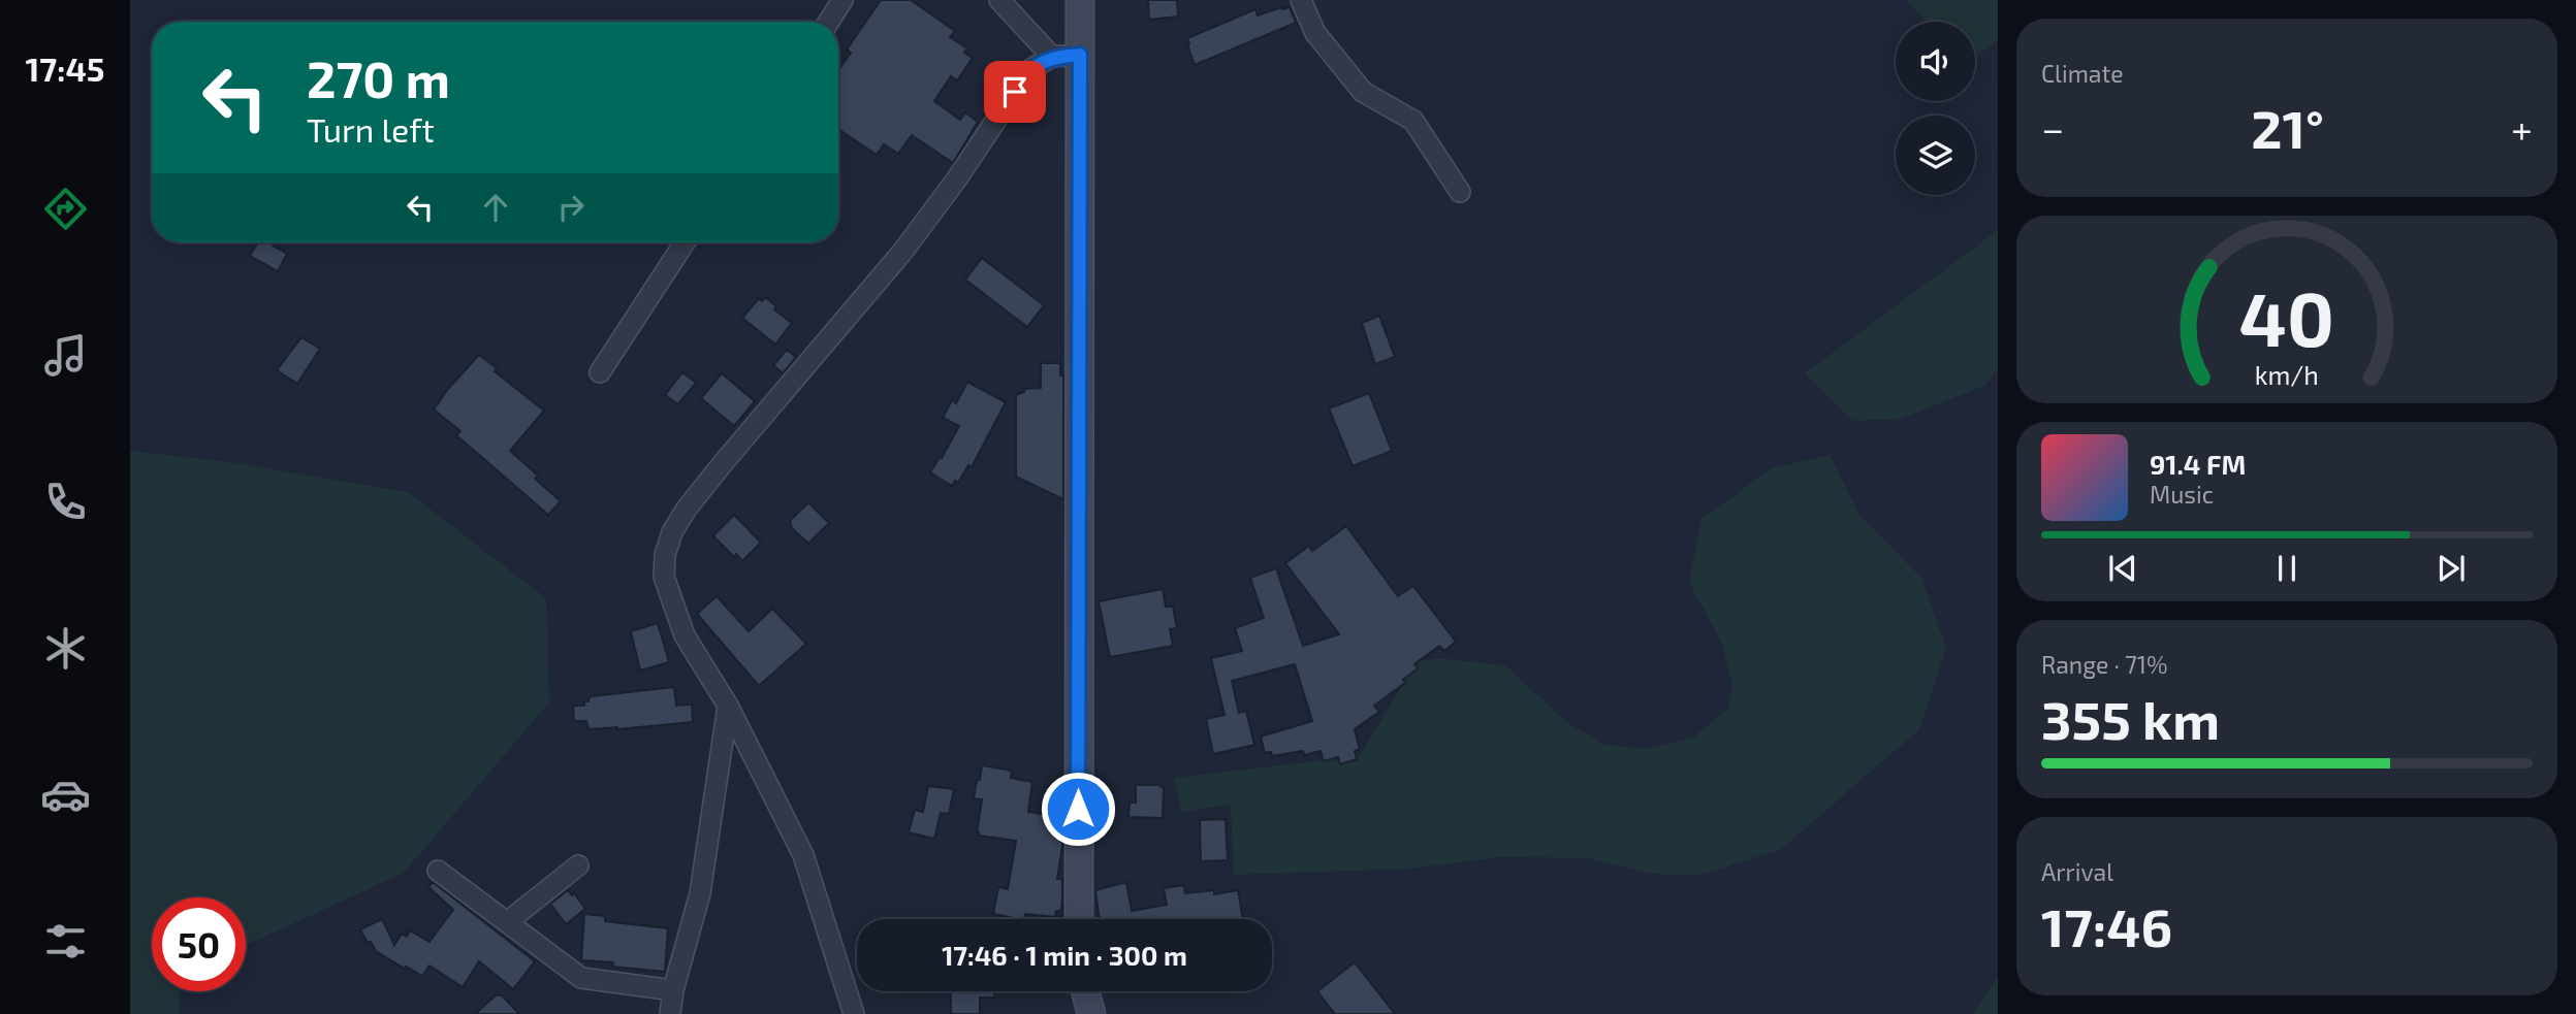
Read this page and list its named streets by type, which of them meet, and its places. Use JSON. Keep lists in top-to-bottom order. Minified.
{"page":{"tabs":"17:45","tile":["Climate",["Range · 71%","355 km"],["Arrival","17:46"]],"turn":["270 m","Turn left"],"heat":["−","21°","+"],"song":["91.4 FM","Music"],"limit":"50","trip":"17:46 · 1 min · 300 m","gauge":["40","km/h"]}}
